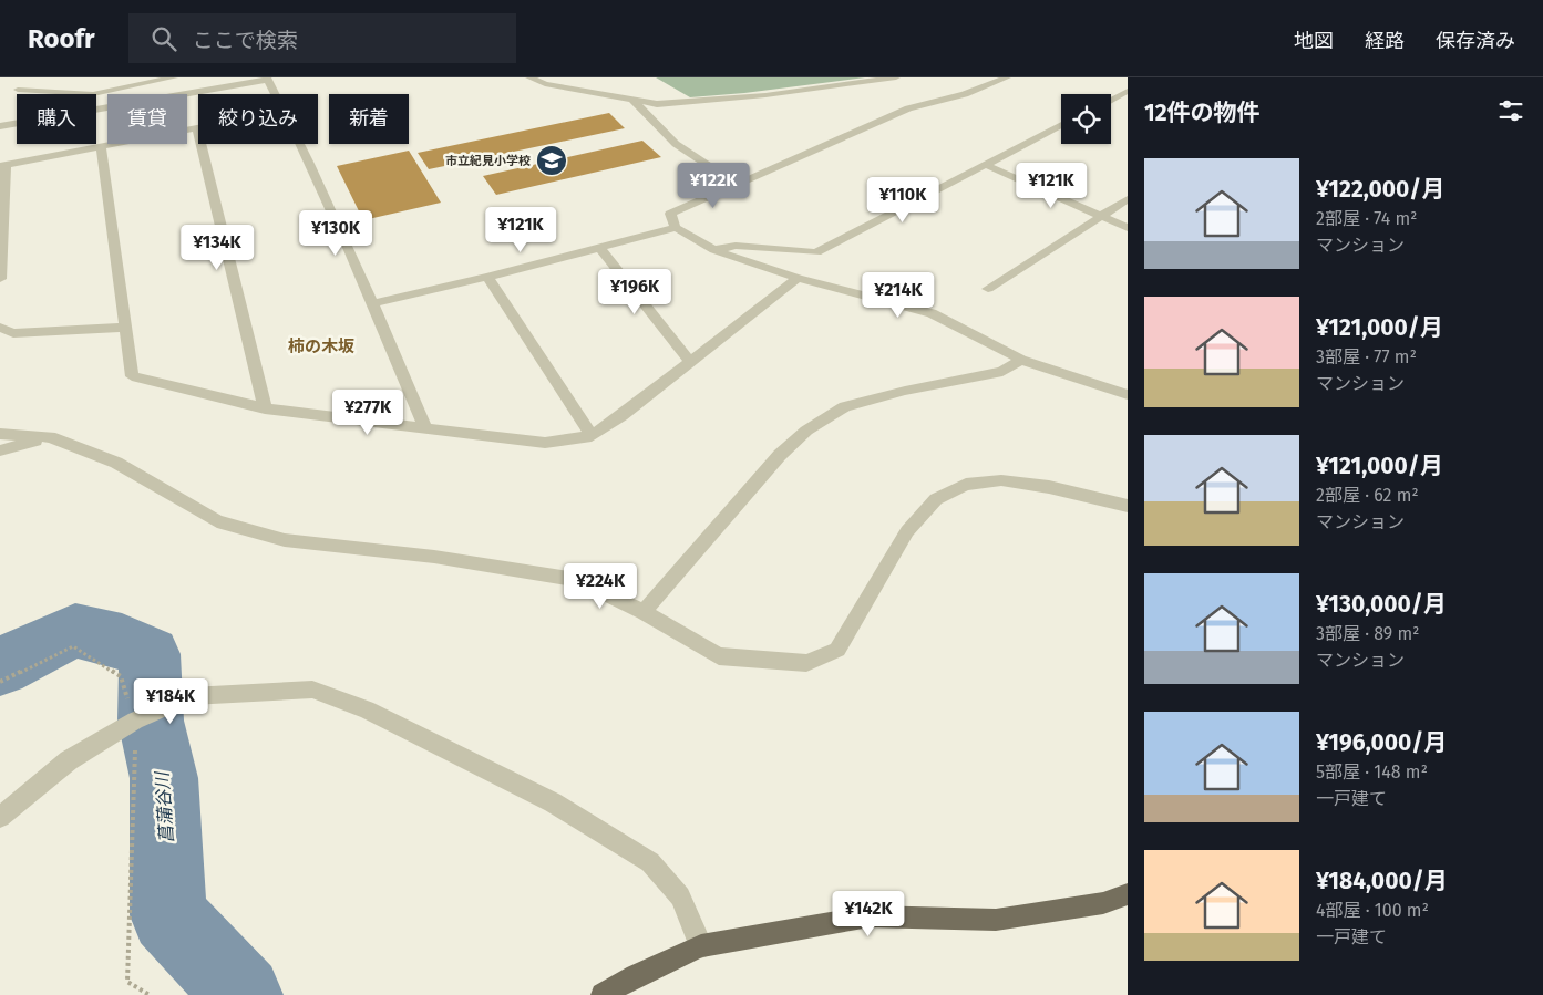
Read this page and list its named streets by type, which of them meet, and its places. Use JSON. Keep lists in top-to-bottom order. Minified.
{"districts":["柿の木坂"],"water":["菖蒲谷川"],"places":{"school or university":["市立紀見小学校"]},"page":{"header":"Roofr","search":"ここで検索","nav":["地図","経路","保存済み"],"heading":"12件の物件","chip":["購入","賃貸","絞り込み","新着"],"list":[{"name":"¥122,000/月","note":"2部屋 · 74 m² · マンション"},{"name":"¥121,000/月","note":"3部屋 · 77 m² · マンション"},{"name":"¥121,000/月","note":"2部屋 · 62 m² · マンション"},{"name":"¥130,000/月","note":"3部屋 · 89 m² · マンション"},{"name":"¥196,000/月","note":"5部屋 · 148 m² · 一戸建て"},{"name":"¥184,000/月","note":"4部屋 · 100 m² · 一戸建て"}],"price":["¥122K","¥121K","¥110K","¥121K","¥130K","¥134K","¥196K","¥214K","¥277K","¥224K","¥184K","¥142K"]}}
